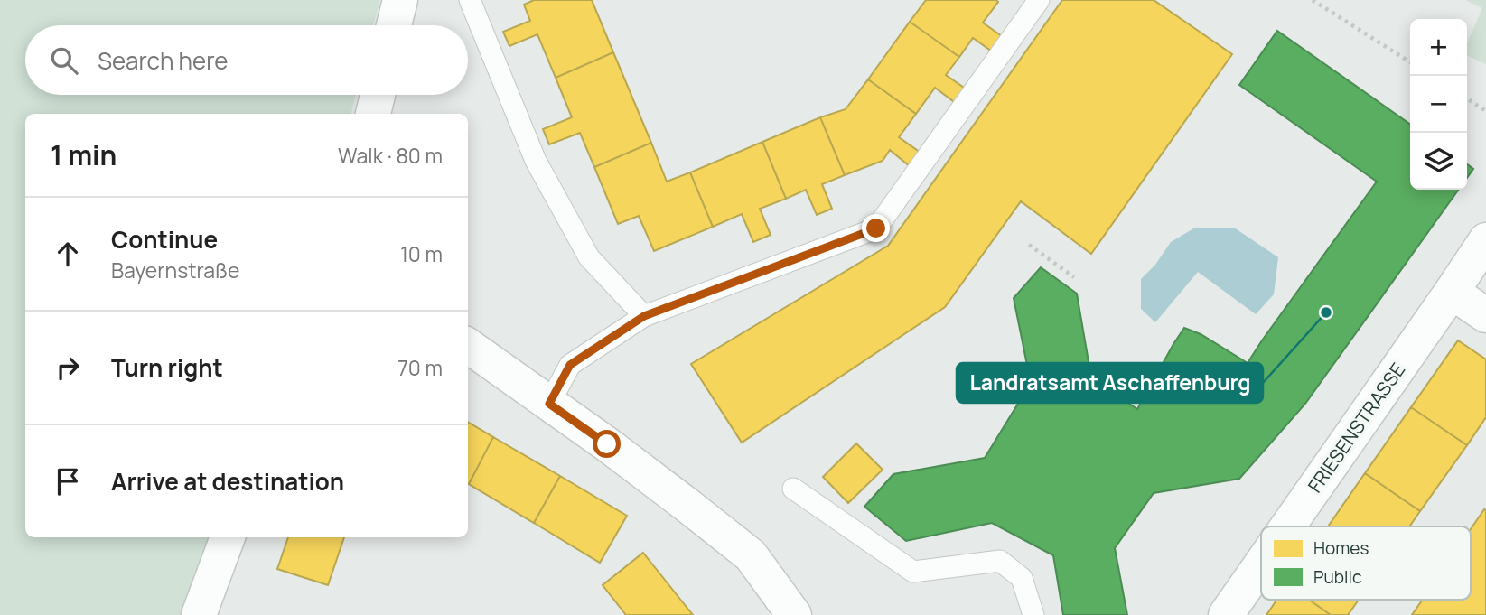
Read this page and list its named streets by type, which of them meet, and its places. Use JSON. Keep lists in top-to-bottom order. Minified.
{"streets":{"street":["FRIESENSTRASSE"]},"places":["Landratsamt Aschaffenburg"],"legend":["Homes","Public"],"page":{"map_buttons":["+","−"],"search":"Search here","heading":["1 min","Walk · 80 m"],"list":[["Continue","Bayernstraße","10 m"],["Turn right","70 m"],"Arrive at destination"]}}
